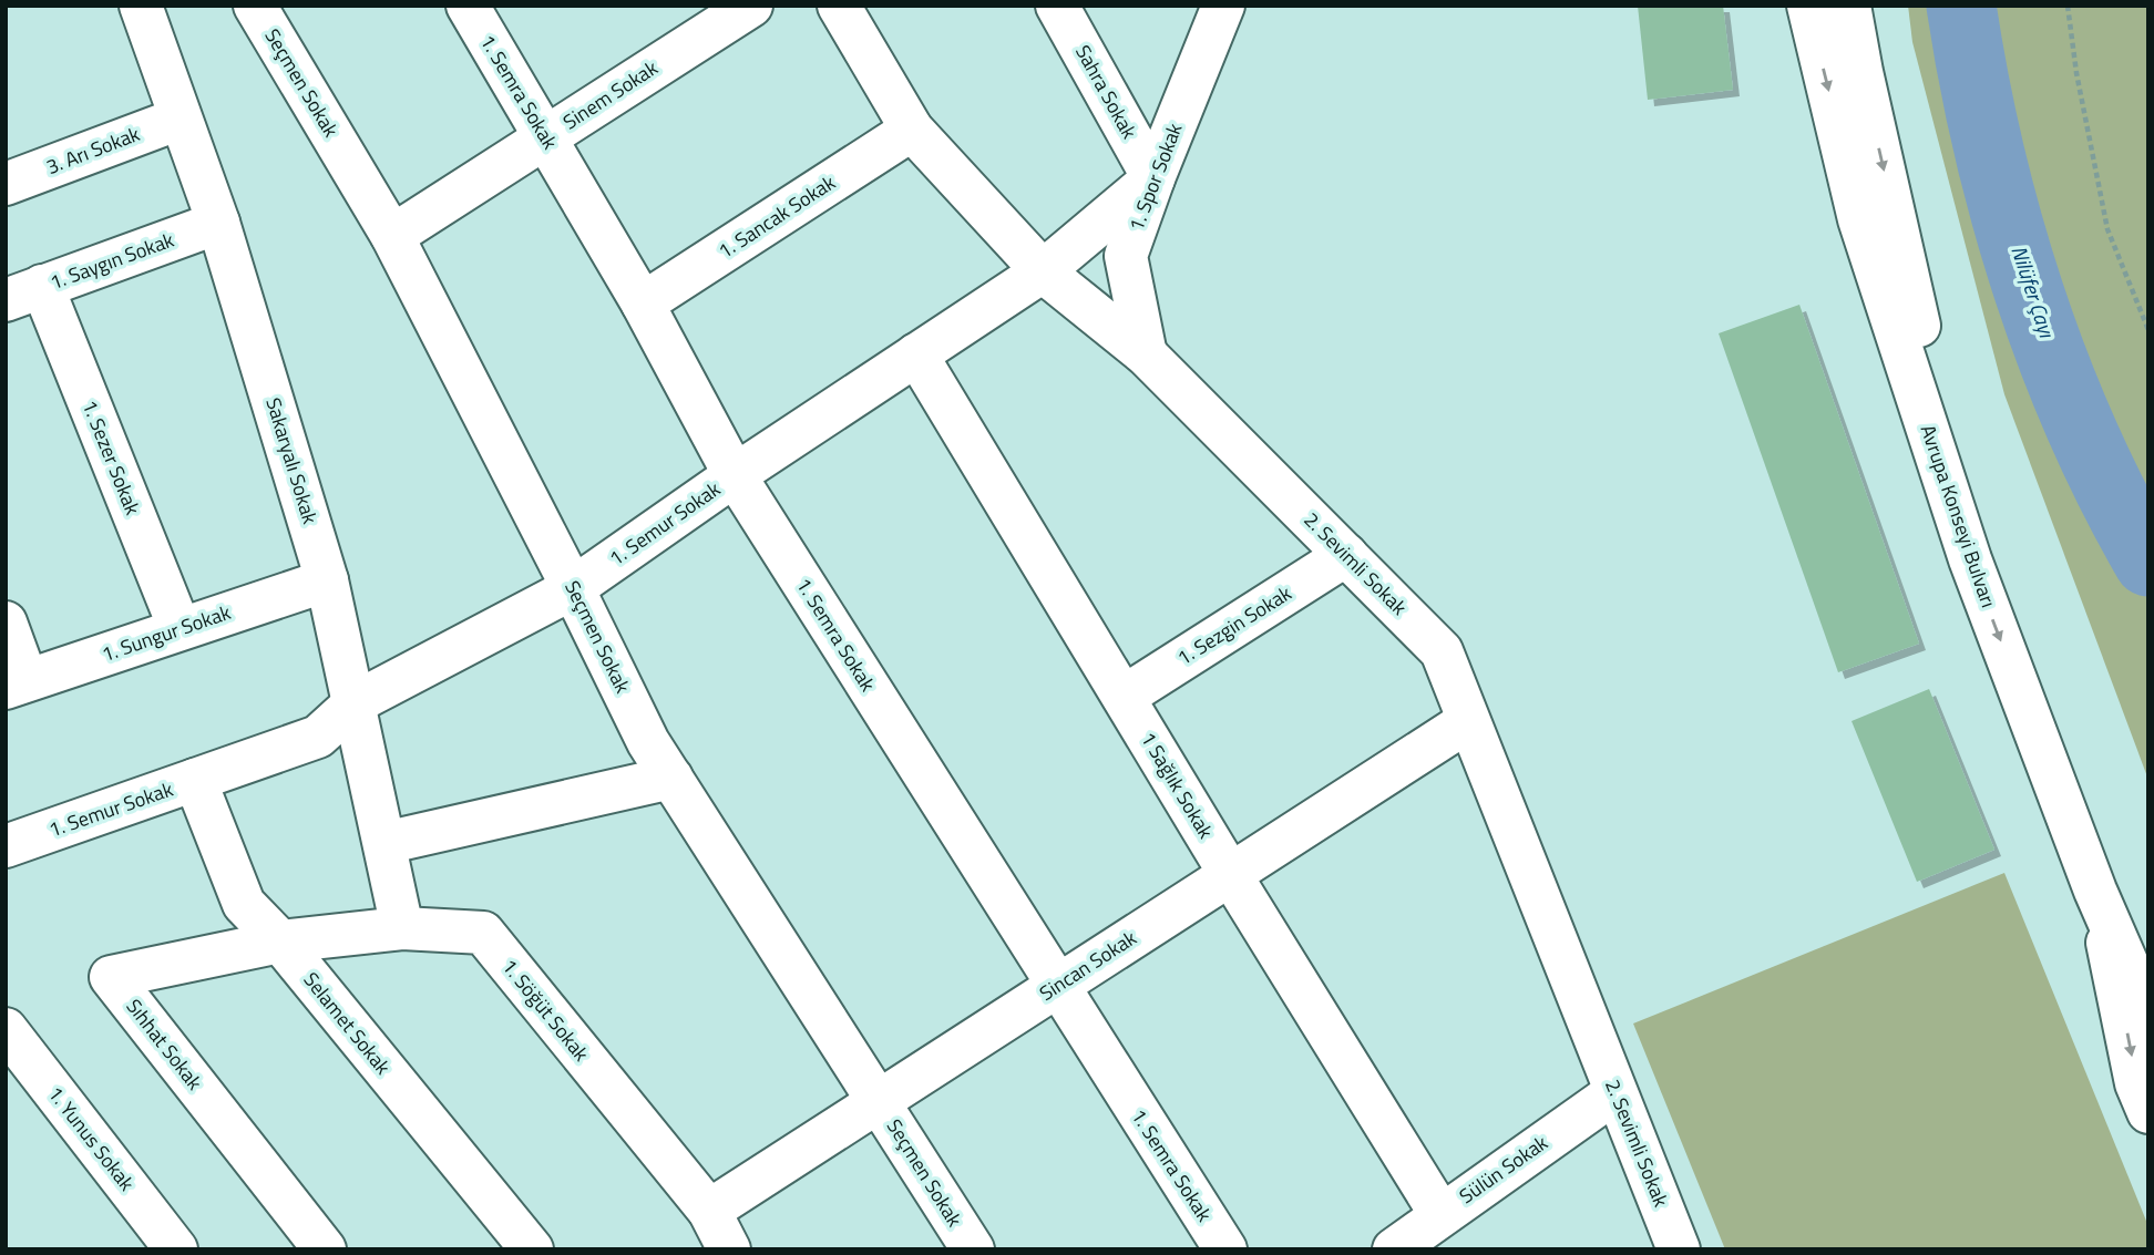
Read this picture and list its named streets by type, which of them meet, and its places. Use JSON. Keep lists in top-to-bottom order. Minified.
{"streets":{"street":["Seçmen Sokak","1. Semra Sokak","Sahra Sokak","Sinem Sokak","3. Arı Sokak","1. Spor Sokak","1. Sancak Sokak","1. Saygın Sokak","1. Sezer Sokak","Sakaryalı Sokak","Avrupa Konseyi Bulvarı","1. Semur Sokak","2. Sevimli Sokak","1. Sezgin Sokak","1. Sungur Sokak","1 Sağlık Sokak","Sincan Sokak","1. Söğüt Sokak","Selamet Sokak","Sıhhat Sokak","1. Yunus Sokak","Sülün Sokak"]},"crossings":[["Seçmen Sokak","Sinem Sokak"],["Seçmen Sokak","1. Semur Sokak"],["Seçmen Sokak","Sincan Sokak"],["1. Semra Sokak","Sinem Sokak"],["1. Semra Sokak","1. Sancak Sokak"],["1. Semra Sokak","1. Semur Sokak"],["1. Semra Sokak","Sincan Sokak"],["Sahra Sokak","1. Spor Sokak"],["Sahra Sokak","1. Semur Sokak"],["3. Arı Sokak","Sakaryalı Sokak"],["1. Spor Sokak","1. Semur Sokak"],["1. Spor Sokak","2. Sevimli Sokak"],["1. Sancak Sokak","2. Sevimli Sokak"],["1. Saygın Sokak","1. Sezer Sokak"],["1. Saygın Sokak","Sakaryalı Sokak"],["1. Sezer Sokak","1. Sungur Sokak"],["Sakaryalı Sokak","1. Semur Sokak"],["Sakaryalı Sokak","1. Sungur Sokak"],["Sakaryalı Sokak","1. Söğüt Sokak"],["1. Semur Sokak","2. Sevimli Sokak"],["1. Semur Sokak","1 Sağlık Sokak"],["1. Semur Sokak","Selamet Sokak"],["2. Sevimli Sokak","1. Sezgin Sokak"],["2. Sevimli Sokak","Sincan Sokak"],["2. Sevimli Sokak","Sülün Sokak"],["1. Sezgin Sokak","1 Sağlık Sokak"],["1 Sağlık Sokak","Sincan Sokak"],["1 Sağlık Sokak","Sülün Sokak"],["Sincan Sokak","1. Söğüt Sokak"],["1. Söğüt Sokak","Selamet Sokak"],["1. Söğüt Sokak","Sıhhat Sokak"],["Selamet Sokak","Sıhhat Sokak"]],"water":["Nilüfer Çayı"]}
